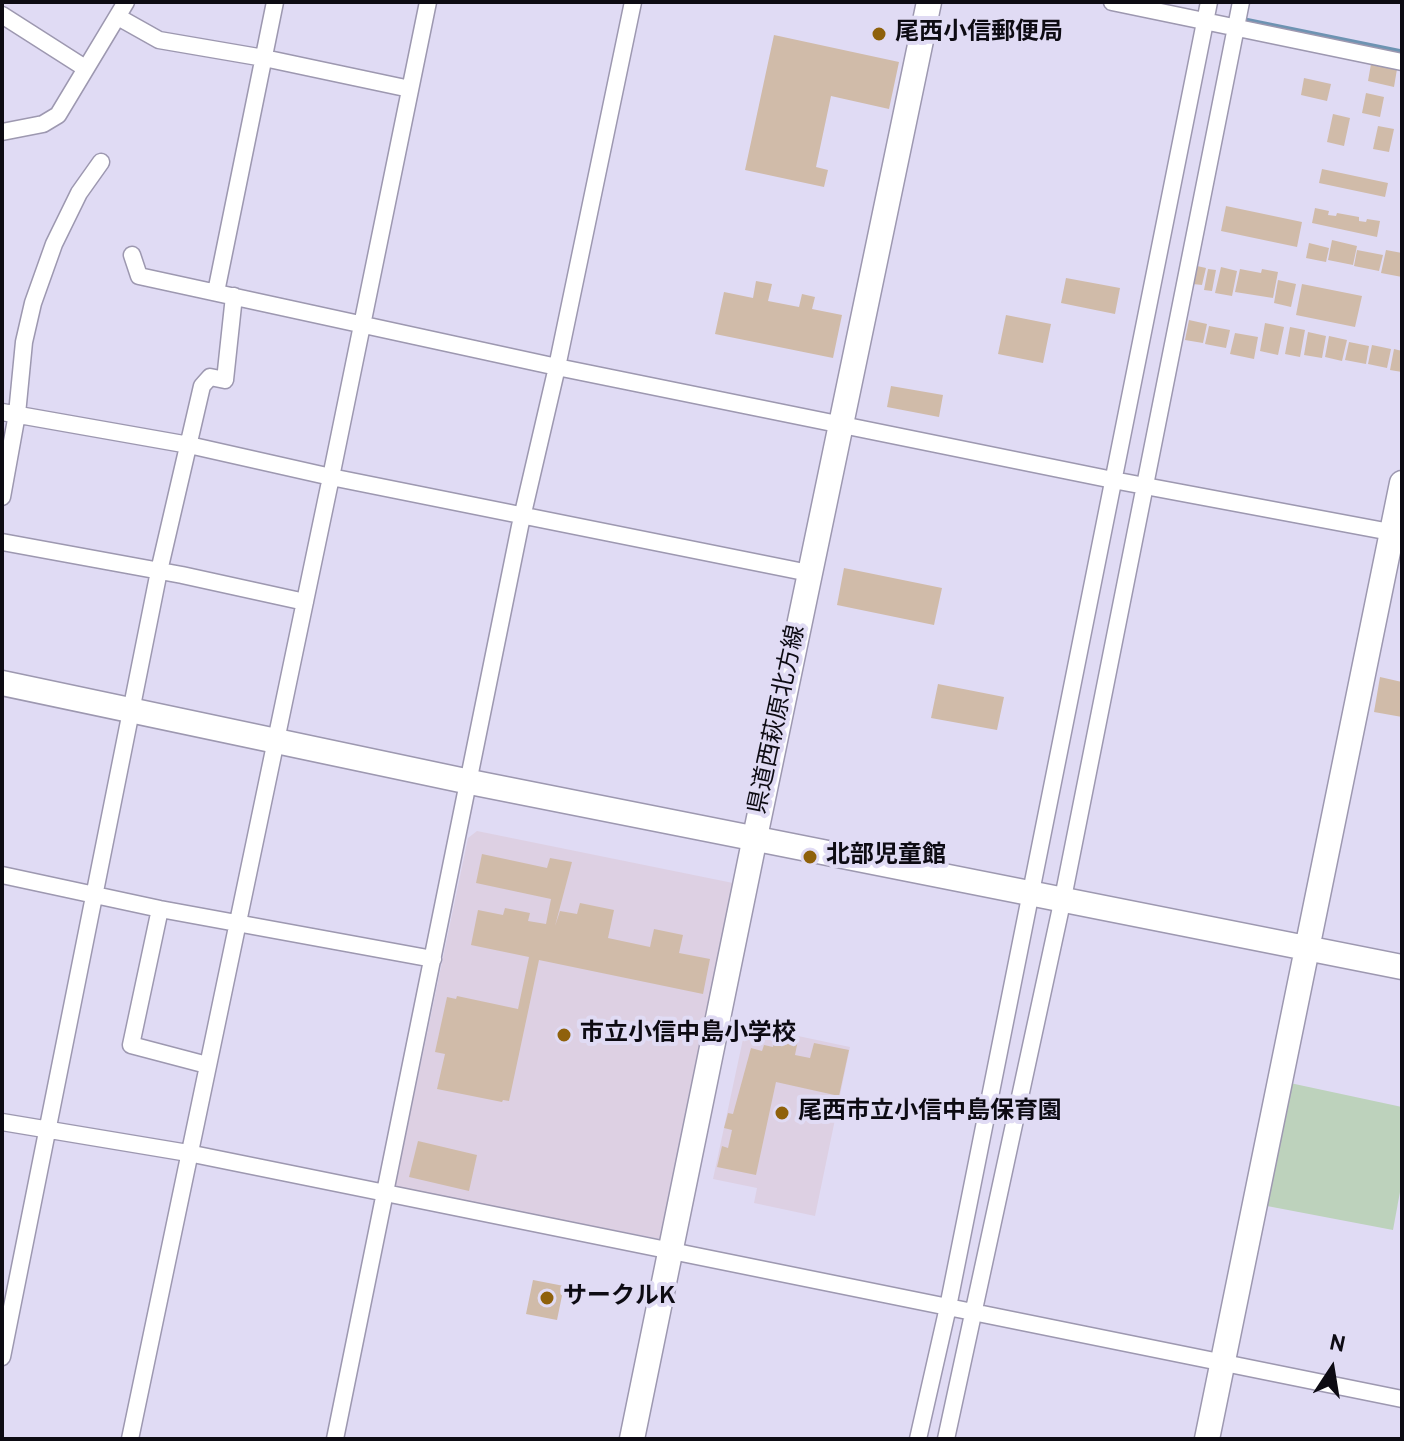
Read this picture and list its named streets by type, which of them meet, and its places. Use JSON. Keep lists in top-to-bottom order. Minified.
{"streets":{"street":["県道西萩原北方線"]},"places":["尾西小信郵便局","北部児童館","市立小信中島小学校","尾西市立小信中島保育園","サークルK"],"north":"top"}
